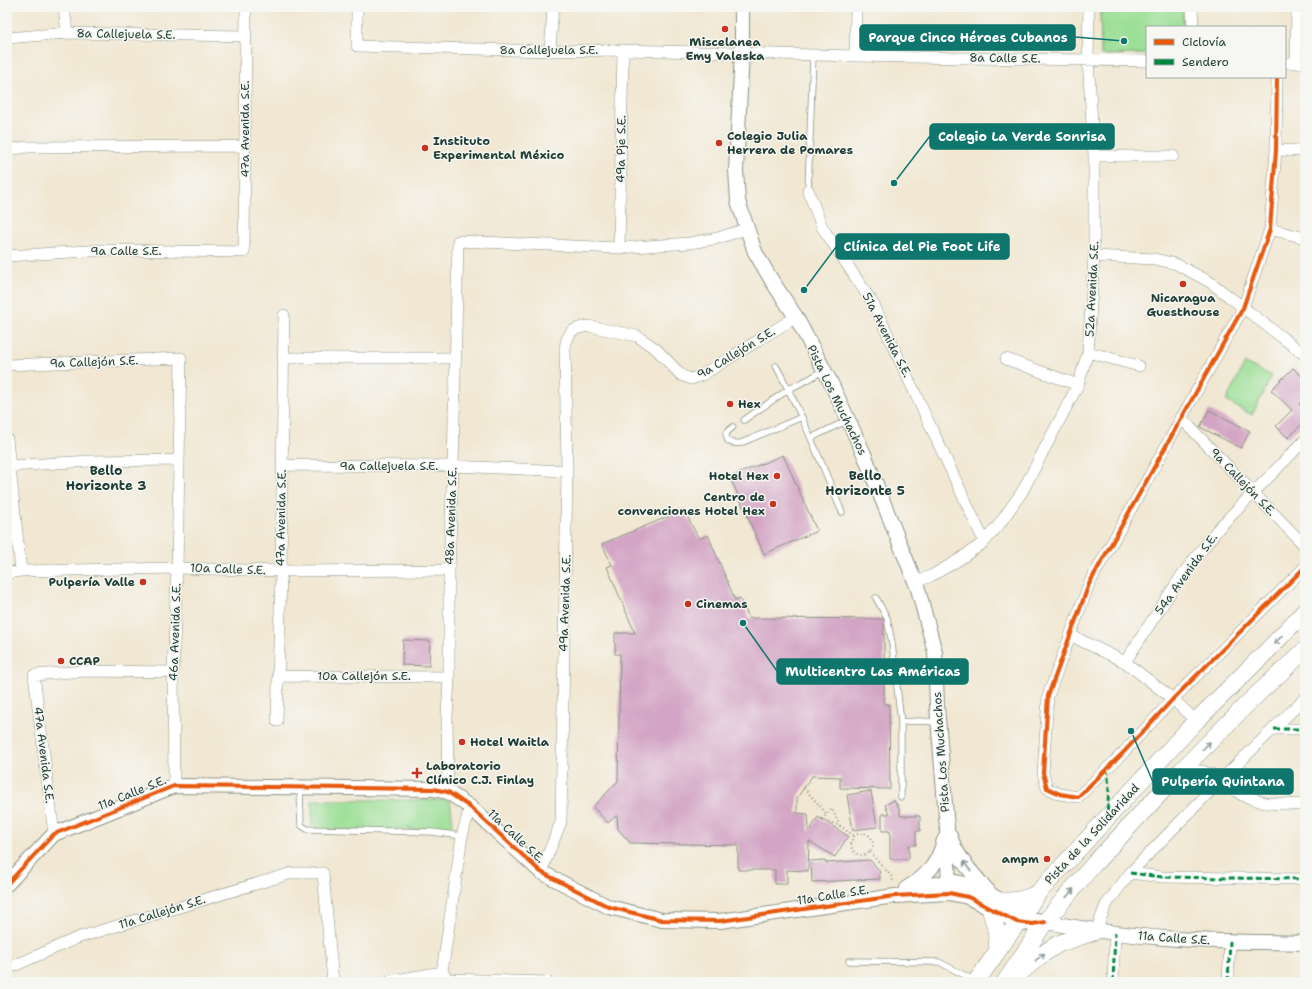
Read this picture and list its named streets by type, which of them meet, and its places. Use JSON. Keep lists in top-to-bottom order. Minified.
{"streets":{"main road":["Pista de la Solidaridad"],"street":["8a Callejuela S.E.","8a Calle S.E.","47a Avenida S.E.","49a Pje S.E.","9a Calle S.E.","52a Avenida S.E.","51a Avenida S.E.","9a Callejón S.E.","Pista Los Muchachos","9a Callejuela S.E.","48a Avenida S.E.","10a Calle S.E.","54a Avenida S.E.","49a Avenida S.E.","46a Avenida S.E.","10a Callejón S.E.","11a Calle S.E.","11a Callejón S.E."]},"crossings":[["8a Callejuela S.E.","8a Calle S.E."],["8a Callejuela S.E.","47a Avenida S.E."],["8a Callejuela S.E.","49a Pje S.E."],["8a Callejuela S.E.","Pista Los Muchachos"],["8a Calle S.E.","52a Avenida S.E."],["8a Calle S.E.","51a Avenida S.E."],["8a Calle S.E.","Pista Los Muchachos"],["47a Avenida S.E.","9a Calle S.E."],["47a Avenida S.E.","9a Callejuela S.E."],["47a Avenida S.E.","10a Calle S.E."],["47a Avenida S.E.","46a Avenida S.E."],["47a Avenida S.E.","10a Callejón S.E."],["47a Avenida S.E.","11a Calle S.E."],["49a Pje S.E.","48a Avenida S.E."],["52a Avenida S.E.","51a Avenida S.E."],["9a Callejón S.E.","Pista Los Muchachos"],["9a Callejón S.E.","54a Avenida S.E."],["9a Callejón S.E.","49a Avenida S.E."],["9a Callejón S.E.","46a Avenida S.E."],["Pista Los Muchachos","11a Calle S.E."],["9a Callejuela S.E.","48a Avenida S.E."],["9a Callejuela S.E.","49a Avenida S.E."],["48a Avenida S.E.","10a Calle S.E."],["48a Avenida S.E.","10a Callejón S.E."],["48a Avenida S.E.","11a Calle S.E."],["10a Calle S.E.","46a Avenida S.E."],["49a Avenida S.E.","11a Calle S.E."],["46a Avenida S.E.","11a Calle S.E."],["11a Calle S.E.","Pista de la Solidaridad"]],"districts":["Bello Horizonte 3","Bello Horizonte 5"],"places":{"other":["Miscelanea Emy Valeska","Parque Cinco Héroes Cubanos","Colegio Julia Herrera de Pomares","Instituto Experimental México","Colegio La Verde Sonrisa","Nicaragua Guesthouse","Clínica del Pie Foot Life","Hex","Hotel Hex","Centro de convenciones Hotel Hex","Pulpería Valle","Cinemas","Multicentro Las Américas","CCAP","Pulpería Quintana","Hotel Waitla","ampm"],"health":["Laboratorio Clínico C.J. Finlay"]},"legend":["Ciclovía","Sendero"]}
